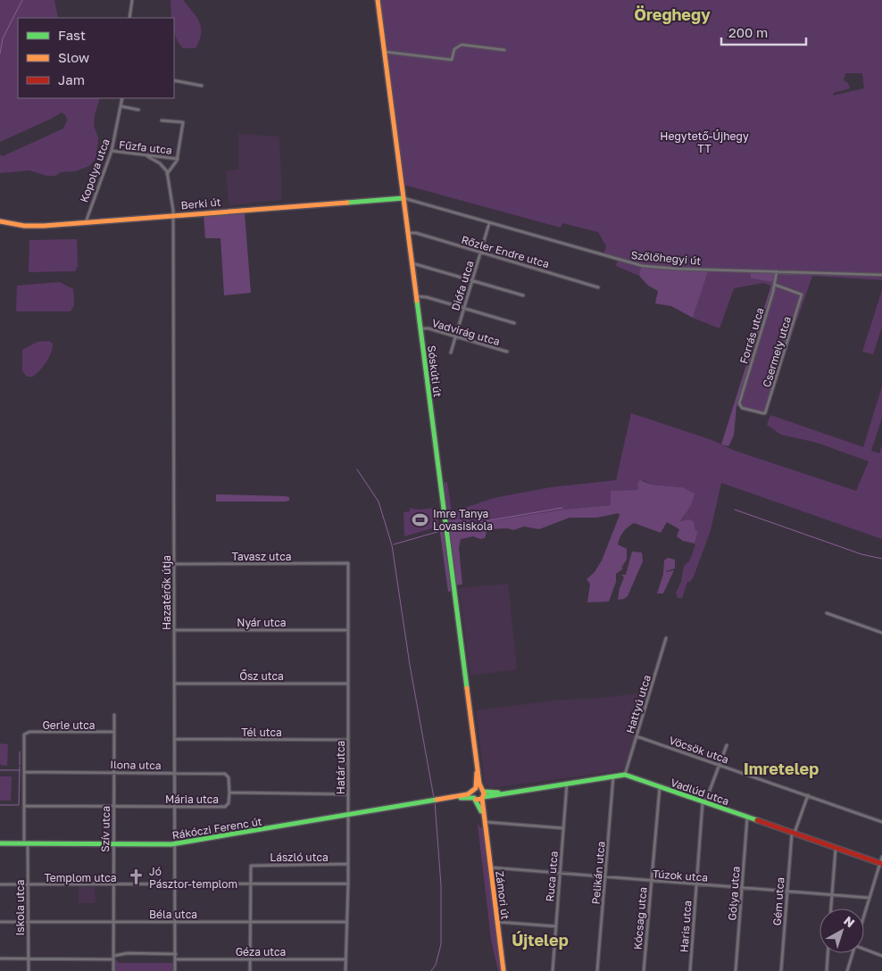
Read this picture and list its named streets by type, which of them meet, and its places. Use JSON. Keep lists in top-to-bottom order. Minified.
{"streets":{"street":["Fűzfa utca","Kopolya utca","Berki út","Rőzler Endre utca","Szőlőhegyi út","Diófa utca","Vadvirág utca","Forrás utca","Csermely utca","Sóskúti út","Tavasz utca","Hazatérők útja","Nyár utca","Ősz utca","Hattyú utca","Gerle utca","Tél utca","Vöcsök utca","Ilona utca","Határ utca","Vadlúd utca","Mária utca","Rákóczi Ferenc út","Szív utca","László utca","Pelikán utca","Túzok utca","Ruca utca","Templom utca","Gólya utca","Zámori út","Gém utca","Iskola utca","Béla utca","Kócsag utca","Haris utca","Géza utca"]},"crossings":[["Fűzfa utca","Kopolya utca"],["Kopolya utca","Berki út"],["Berki út","Szőlőhegyi út"],["Berki út","Sóskúti út"],["Berki út","Hazatérők útja"],["Rőzler Endre utca","Diófa utca"],["Rőzler Endre utca","Sóskúti út"],["Szőlőhegyi út","Diófa utca"],["Szőlőhegyi út","Forrás utca"],["Szőlőhegyi út","Sóskúti út"],["Diófa utca","Vadvirág utca"],["Vadvirág utca","Sóskúti út"],["Forrás utca","Csermely utca"],["Sóskúti út","Vadlúd utca"],["Sóskúti út","Zámori út"],["Tavasz utca","Hazatérők útja"],["Tavasz utca","Határ utca"],["Hazatérők útja","Nyár utca"],["Hazatérők útja","Ősz utca"],["Hazatérők útja","Tél utca"],["Hazatérők útja","Ilona utca"],["Hazatérők útja","Mária utca"],["Hazatérők útja","Rákóczi Ferenc út"],["Hazatérők útja","Templom utca"],["Hazatérők útja","Béla utca"],["Hazatérők útja","Géza utca"],["Nyár utca","Határ utca"],["Ősz utca","Határ utca"],["Hattyú utca","Vöcsök utca"],["Hattyú utca","Vadlúd utca"],["Gerle utca","Szív utca"],["Gerle utca","Iskola utca"],["Tél utca","Határ utca"],["Vöcsök utca","Gém utca"],["Vöcsök utca","Haris utca"],["Ilona utca","Mária utca"],["Ilona utca","Szív utca"],["Ilona utca","Iskola utca"],["Határ utca","Mária utca"],["Határ utca","Rákóczi Ferenc út"],["Határ utca","László utca"],["Határ utca","Templom utca"],["Határ utca","Béla utca"],["Határ utca","Géza utca"],["Vadlúd utca","Rákóczi Ferenc út"],["Vadlúd utca","Pelikán utca"],["Vadlúd utca","Ruca utca"],["Vadlúd utca","Gólya utca"],["Vadlúd utca","Zámori út"],["Vadlúd utca","Gém utca"],["Vadlúd utca","Kócsag utca"],["Vadlúd utca","Haris utca"],["Mária utca","Szív utca"],["Mária utca","Iskola utca"],["Rákóczi Ferenc út","Szív utca"],["Rákóczi Ferenc út","Iskola utca"],["Szív utca","Templom utca"],["Szív utca","Béla utca"],["László utca","Templom utca"],["Pelikán utca","Túzok utca"],["Túzok utca","Ruca utca"],["Túzok utca","Gólya utca"],["Túzok utca","Zámori út"],["Túzok utca","Gém utca"],["Túzok utca","Kócsag utca"],["Túzok utca","Haris utca"],["Templom utca","Iskola utca"],["Iskola utca","Béla utca"]],"districts":["Öreghegy","Imretelep","Újtelep"],"parks":["Hegytető-Újhegy TT"],"places":{"sports":["Imre Tanya Lovasiskola"],"church":["Jó Pásztor-templom"]},"legend":["Fast","Slow","Jam"],"scale_bar":"200 m","north":"top right"}
